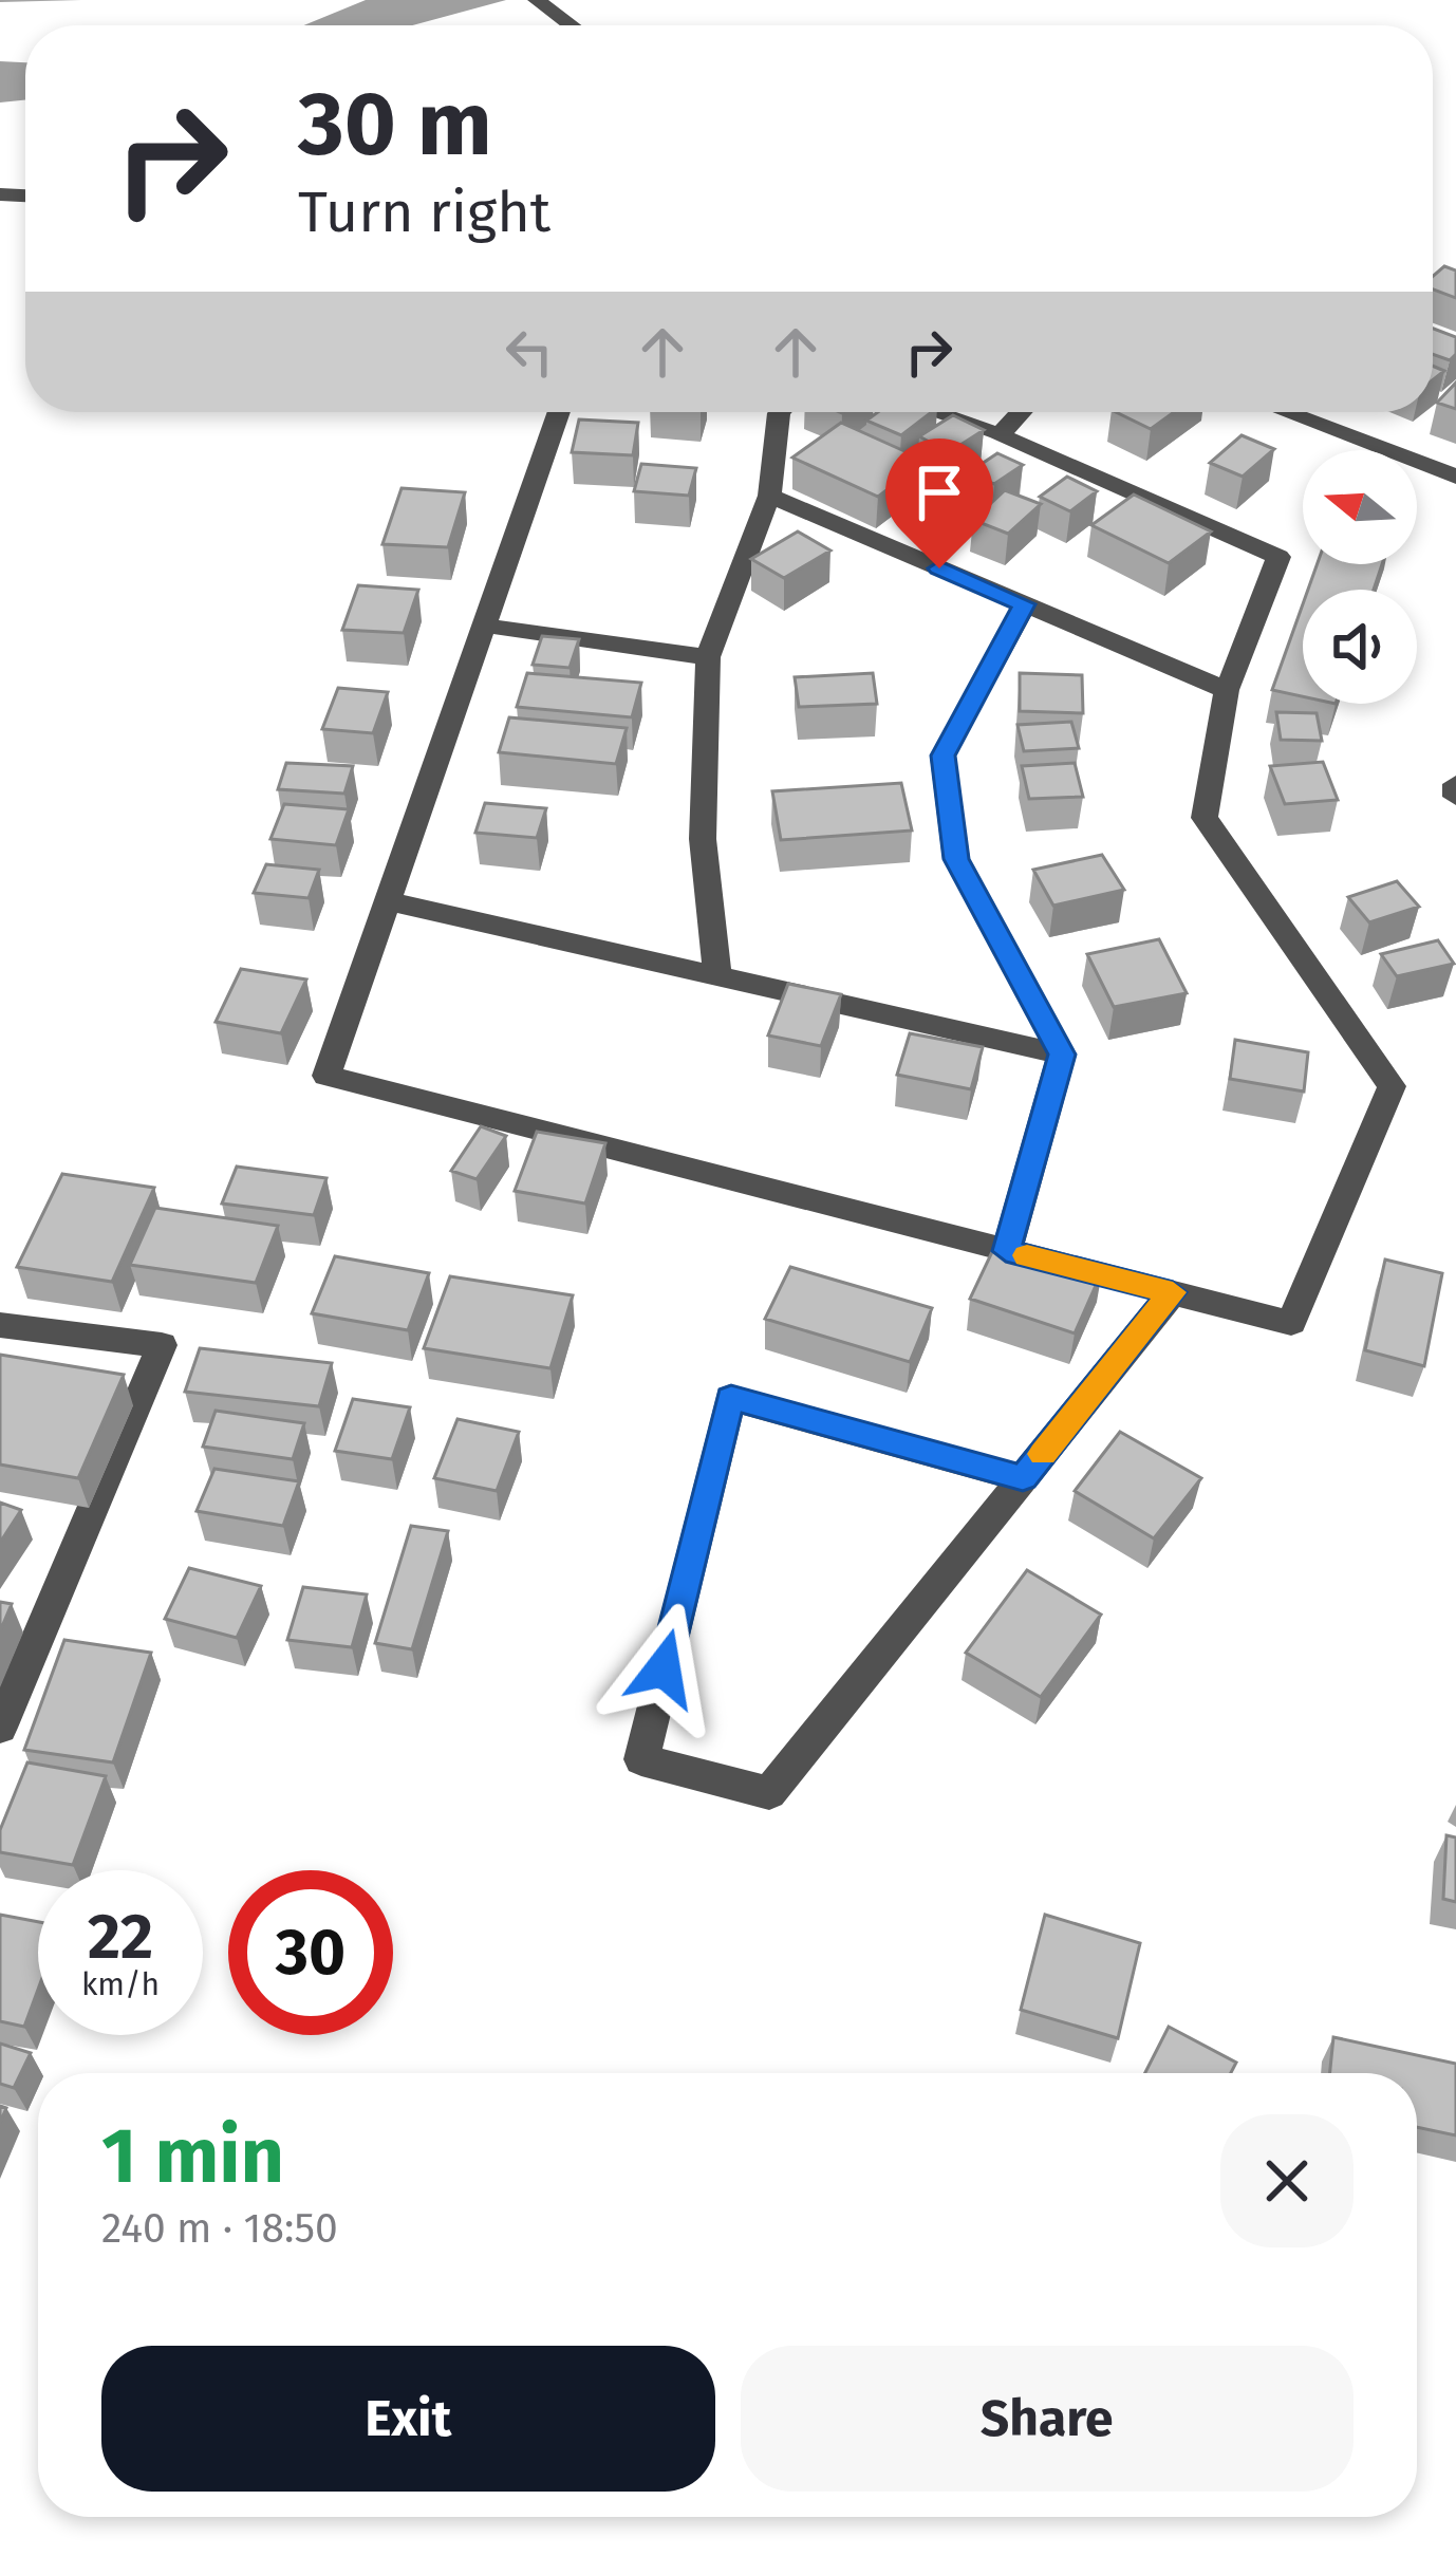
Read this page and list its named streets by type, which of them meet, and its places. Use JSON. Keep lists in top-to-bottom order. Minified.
{"north":"left","page":{"turn":["30 m","Turn right"],"speed":"22 km/h","limit":"30","heading":["1 min","240 m · 18:50"],"buttons":["Exit","Share"]}}
